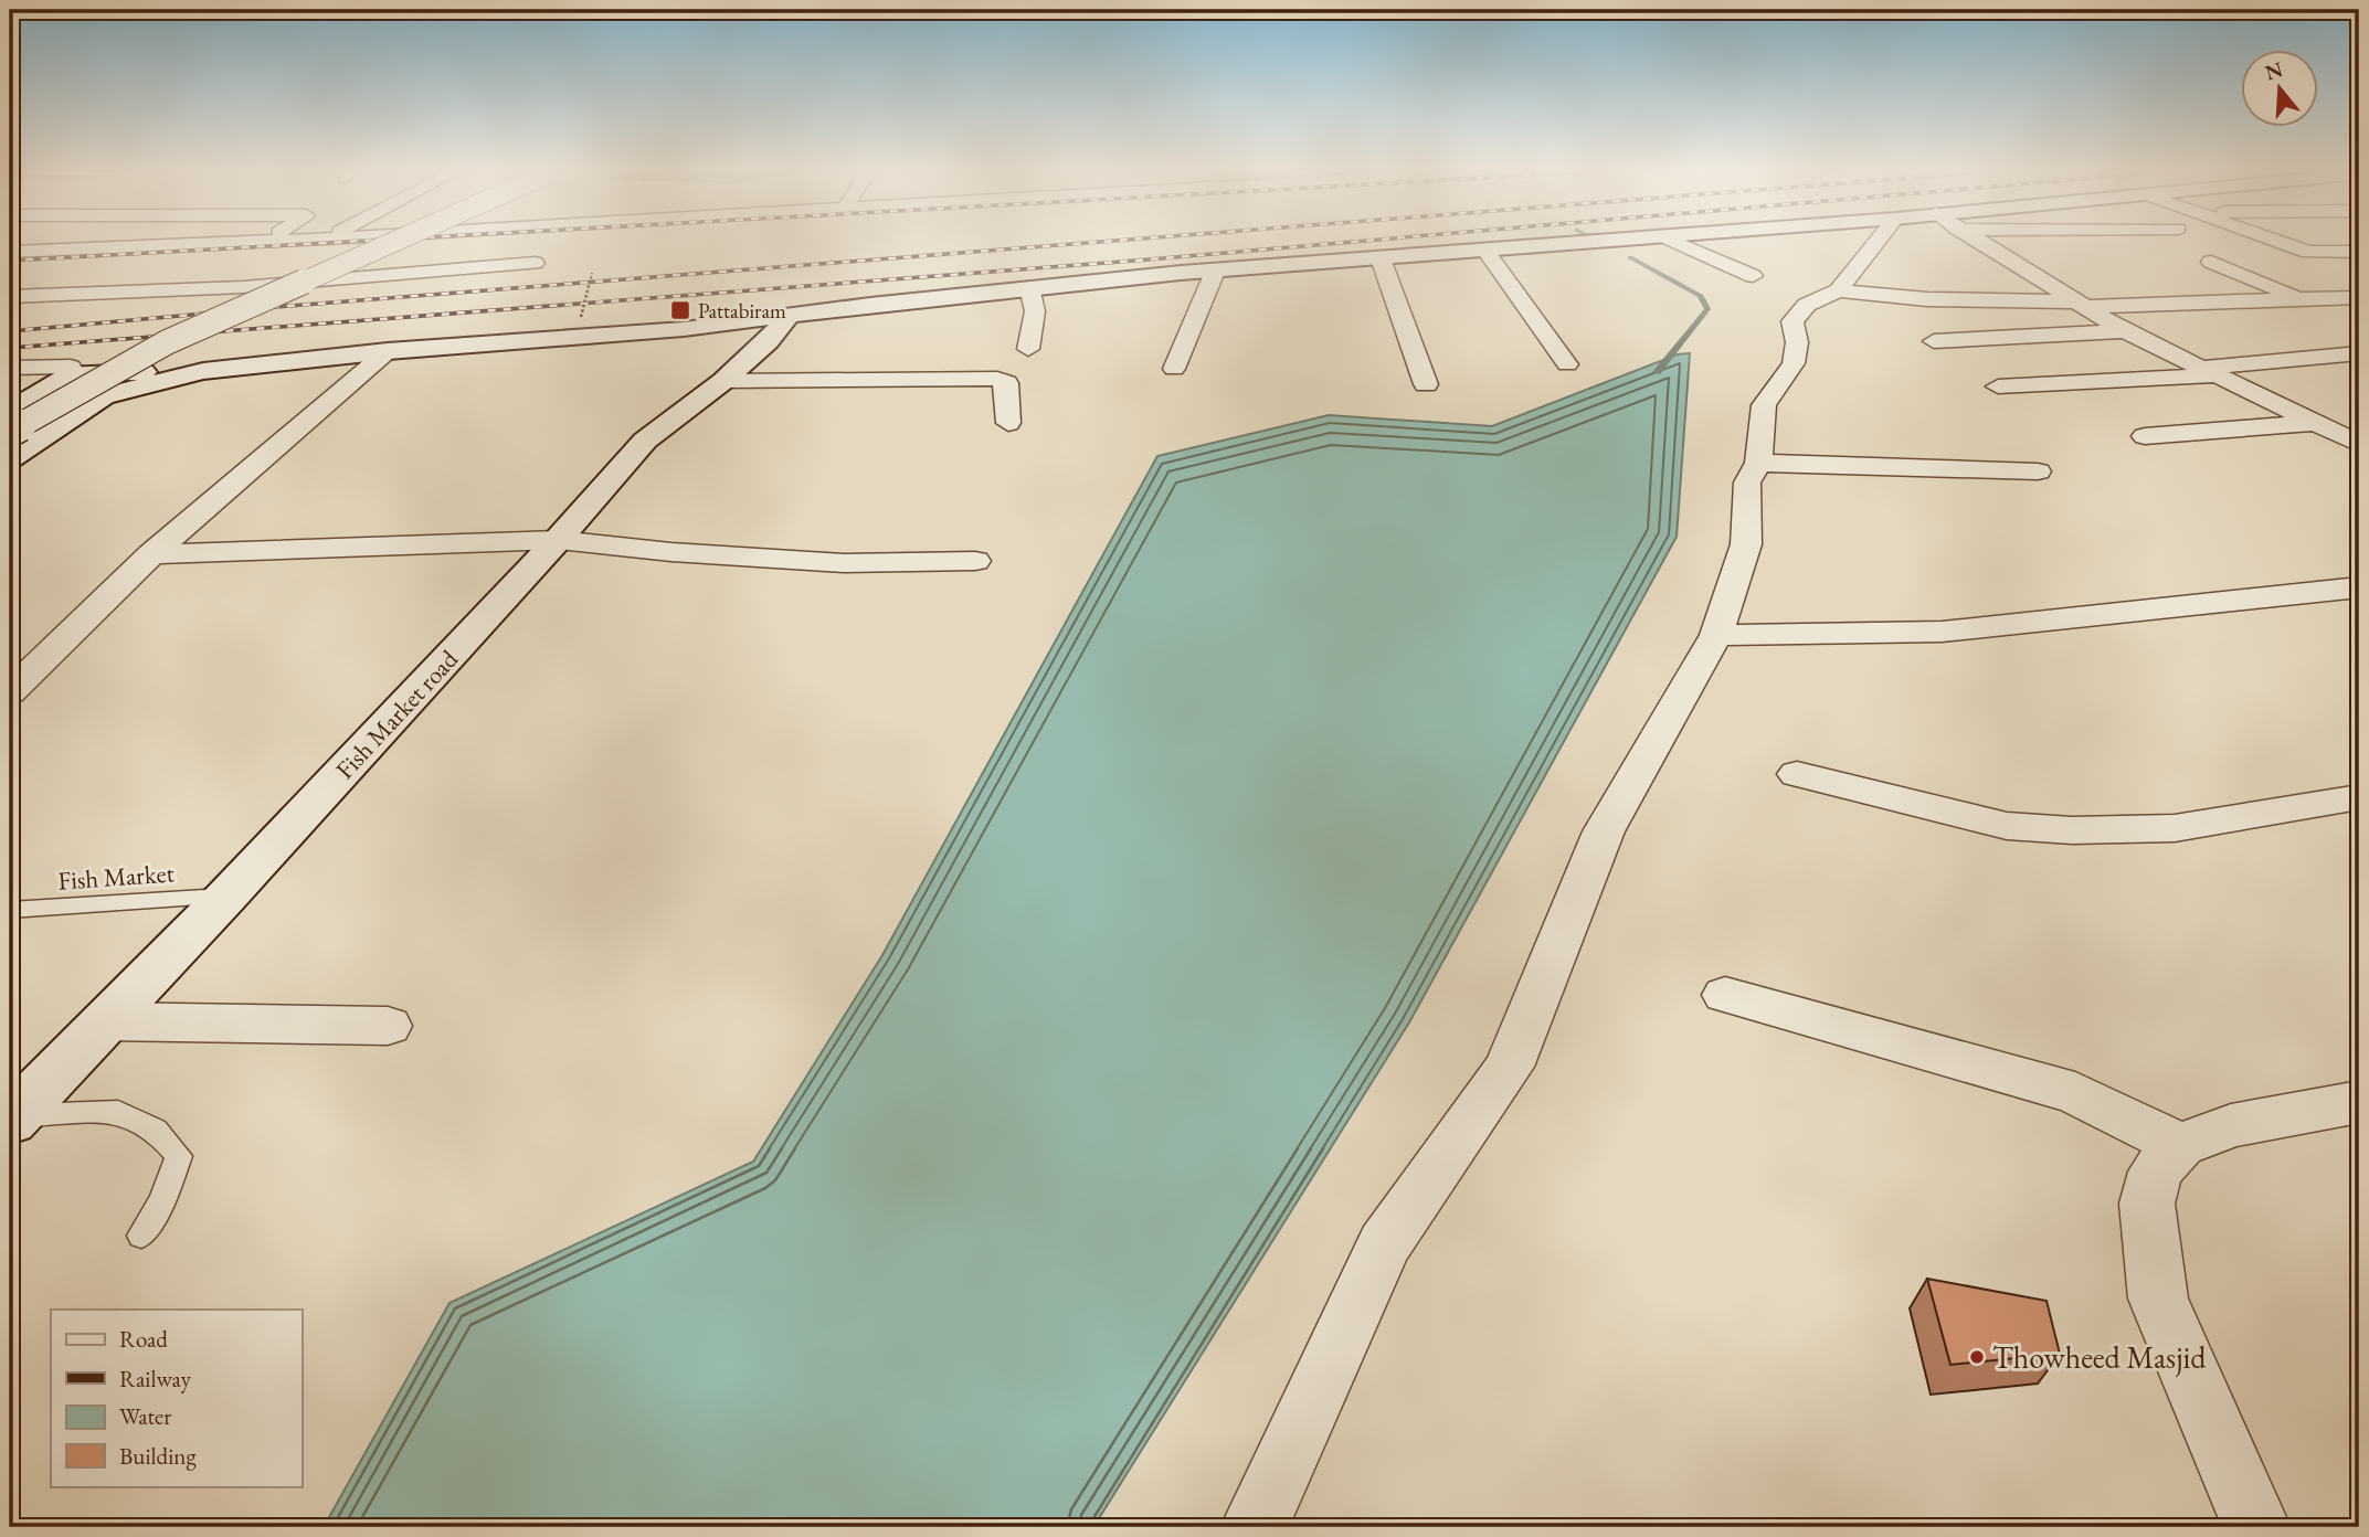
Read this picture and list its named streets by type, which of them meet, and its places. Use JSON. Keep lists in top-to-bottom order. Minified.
{"streets":{"street":["Fish Market road"],"lane":["Fish Market"]},"crossings":[["Fish Market road","Fish Market"]],"places":{"transit":["Pattabiram"],"other":["Thowheed Masjid"]},"legend":["Road","Railway","Water","Building"],"north":"top"}
